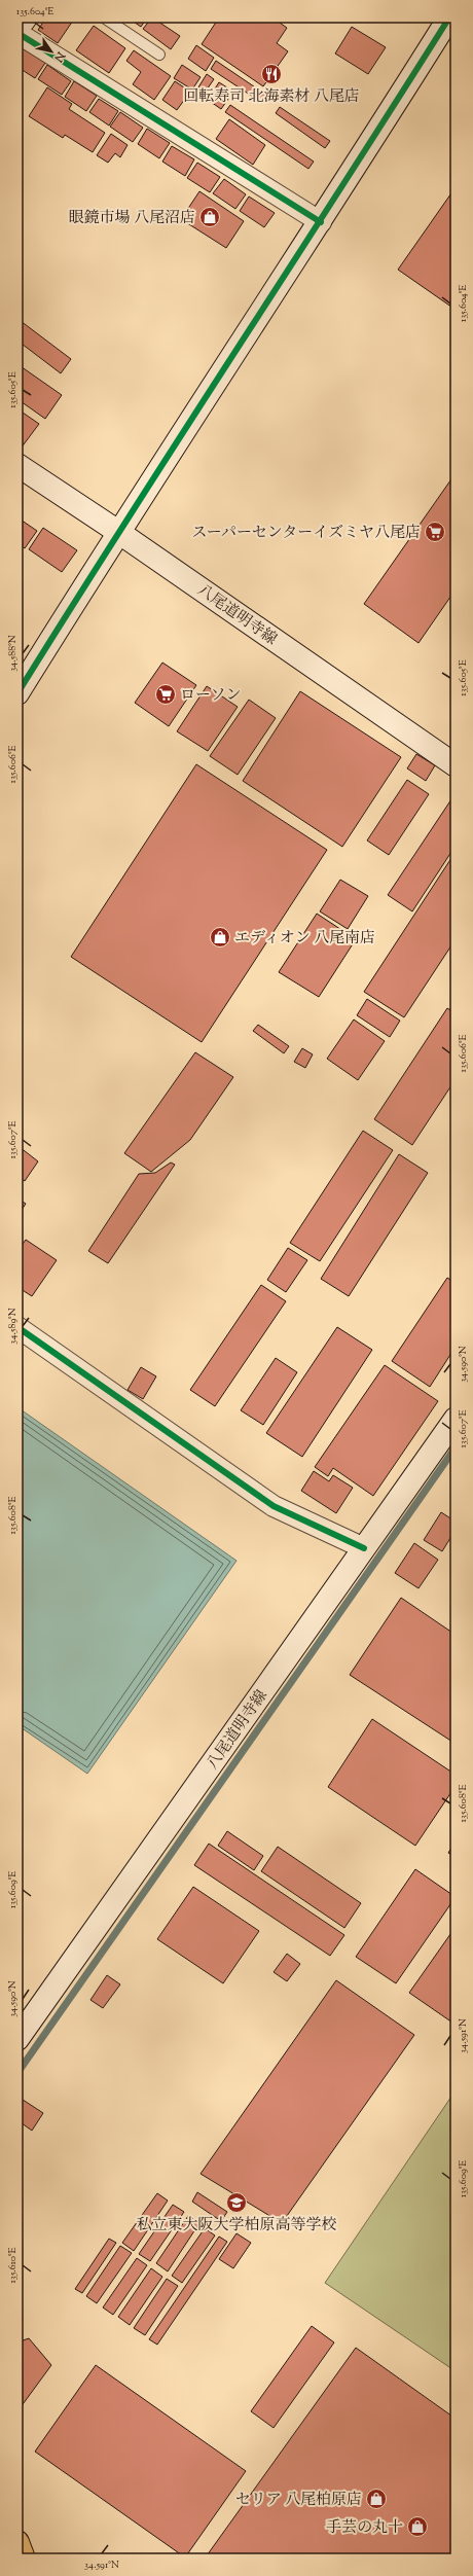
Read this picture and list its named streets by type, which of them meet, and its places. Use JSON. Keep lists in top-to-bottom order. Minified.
{"streets":{"main road":["八尾道明寺線"]},"places":{"restaurant":["回転寿司 北海素材 八尾店"],"shop":["眼鏡市場 八尾沼店","エディオン 八尾南店","セリア 八尾柏原店","手芸の丸十"],"supermarket":["スーパーセンターイズミヤ八尾店","ローソン"],"school or university":["私立東大阪大学柏原高等学校"]},"north":"bottom right","coordinates":["135.604°E","135.605°E","34.588°N","135.606°E","135.607°E","34.589°N","34.590°N","135.608°E","135.609°E","34.591°N","135.610°E"]}
